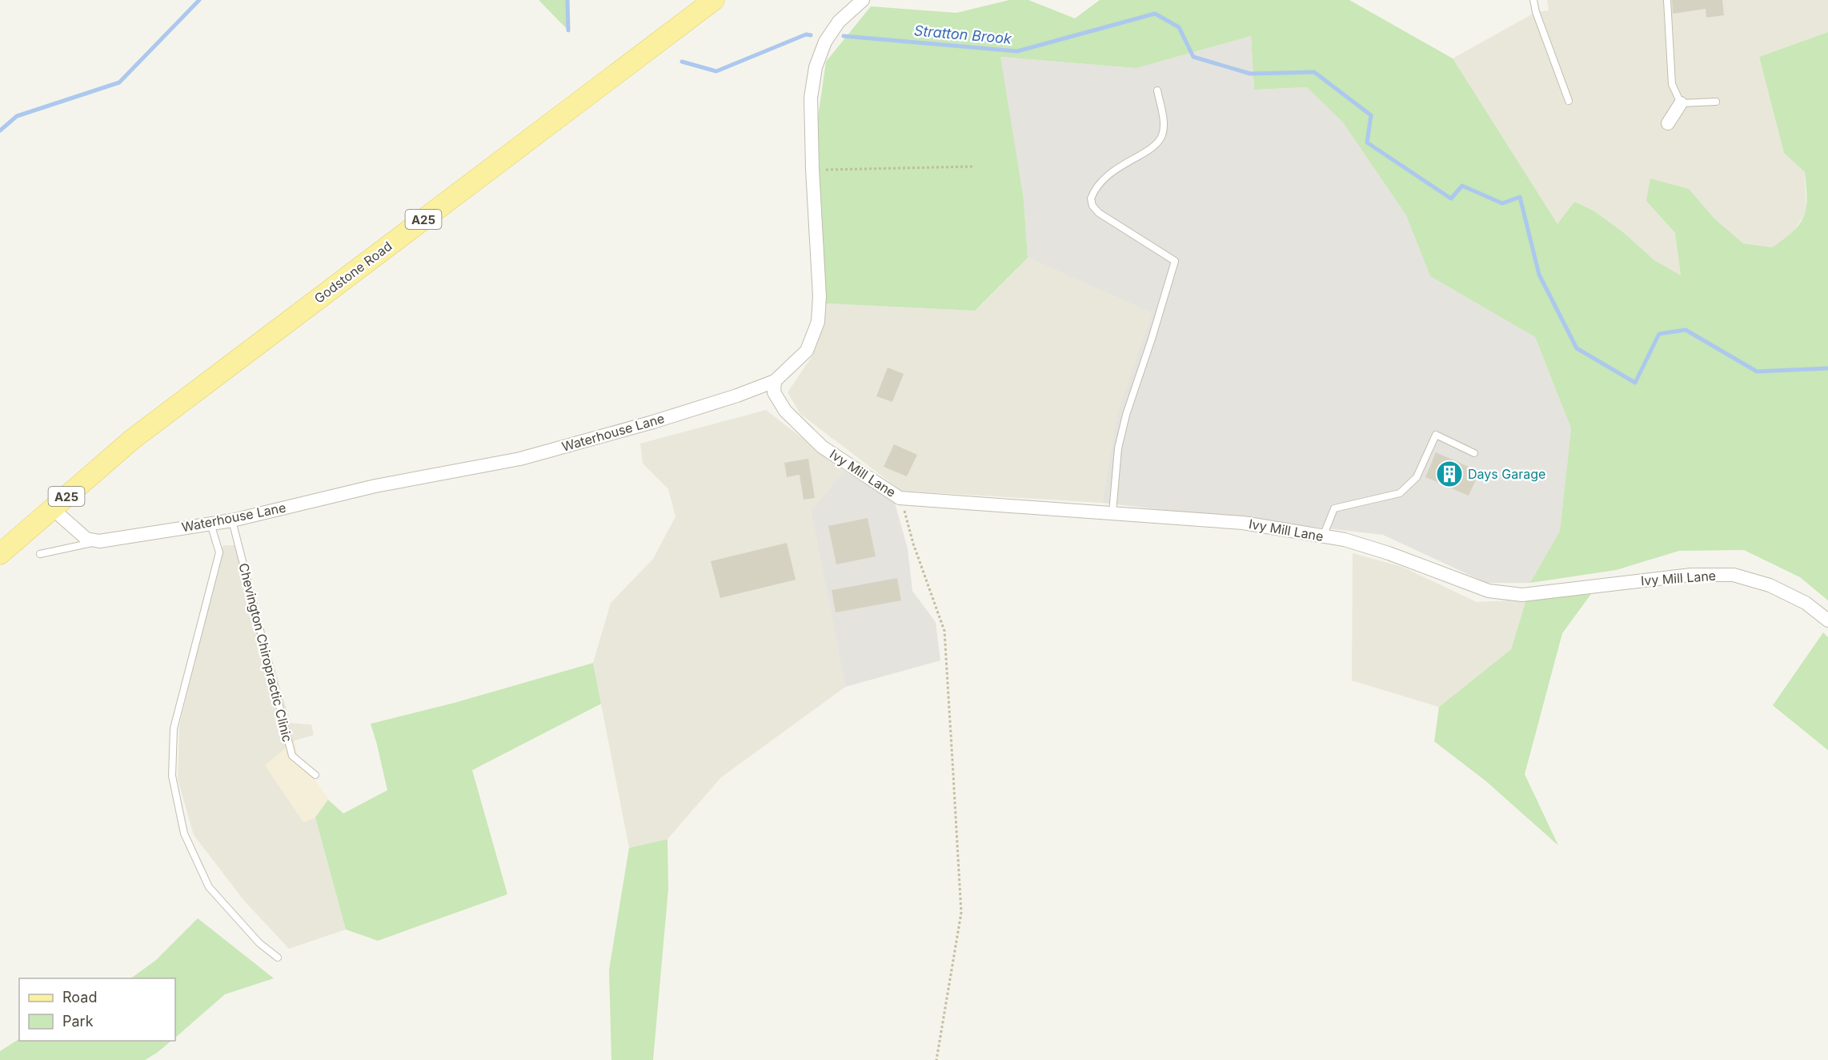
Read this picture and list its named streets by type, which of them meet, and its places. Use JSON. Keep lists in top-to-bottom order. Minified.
{"streets":{"main road":["A25","Godstone Road"],"street":["Waterhouse Lane","Ivy Mill Lane"],"lane":["Chevington Chiropractic Clinic"]},"crossings":[["Waterhouse Lane","Ivy Mill Lane"],["Waterhouse Lane","Chevington Chiropractic Clinic"]],"water":["Stratton Brook"],"places":{"building":["Days Garage"]},"legend":["Road","Park"]}
